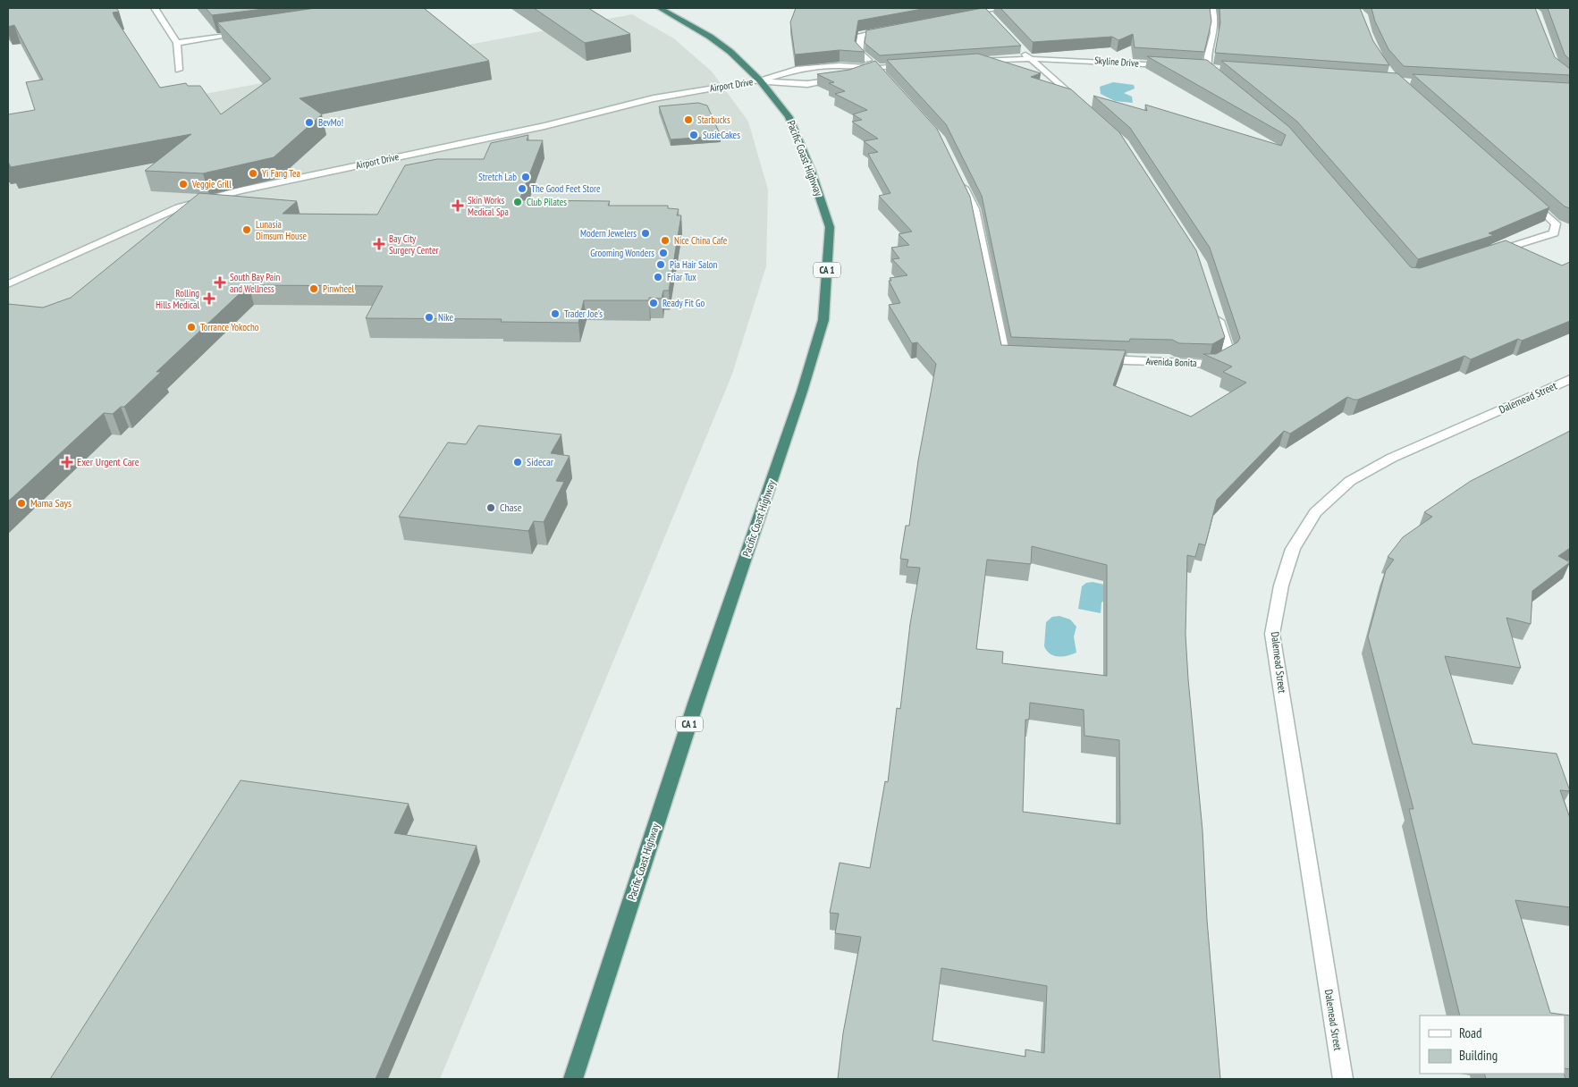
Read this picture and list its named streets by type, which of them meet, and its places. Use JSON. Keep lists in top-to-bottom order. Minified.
{"streets":{"highway":["Pacific Coast Highway","CA 1"],"street":["Skyline Drive","Airport Drive","Avenida Bonita","Dalemead Street"]},"crossings":[["Airport Drive","Pacific Coast Highway"]],"places":{"other":["Starbucks","BevMo!","SusieCakes","Yi Fang Tea","Stretch Lab","Veggie Grill","The Good Feet Store","Club Pilates","Lunasia Dimsum House","Modern Jewelers","Nice China Cafe","Grooming Wonders","Pia Hair Salon","Friar Tux","Pinwheel","Ready Fit Go","Trader Joe's","Nike","Torrance Yokocho","Sidecar","Mama Says","Chase"],"health":["Skin Works Medical Spa","Bay City Surgery Center","South Bay Pain and Wellness","Rolling Hills Medical","Exer Urgent Care"]},"legend":["Road","Building"]}
